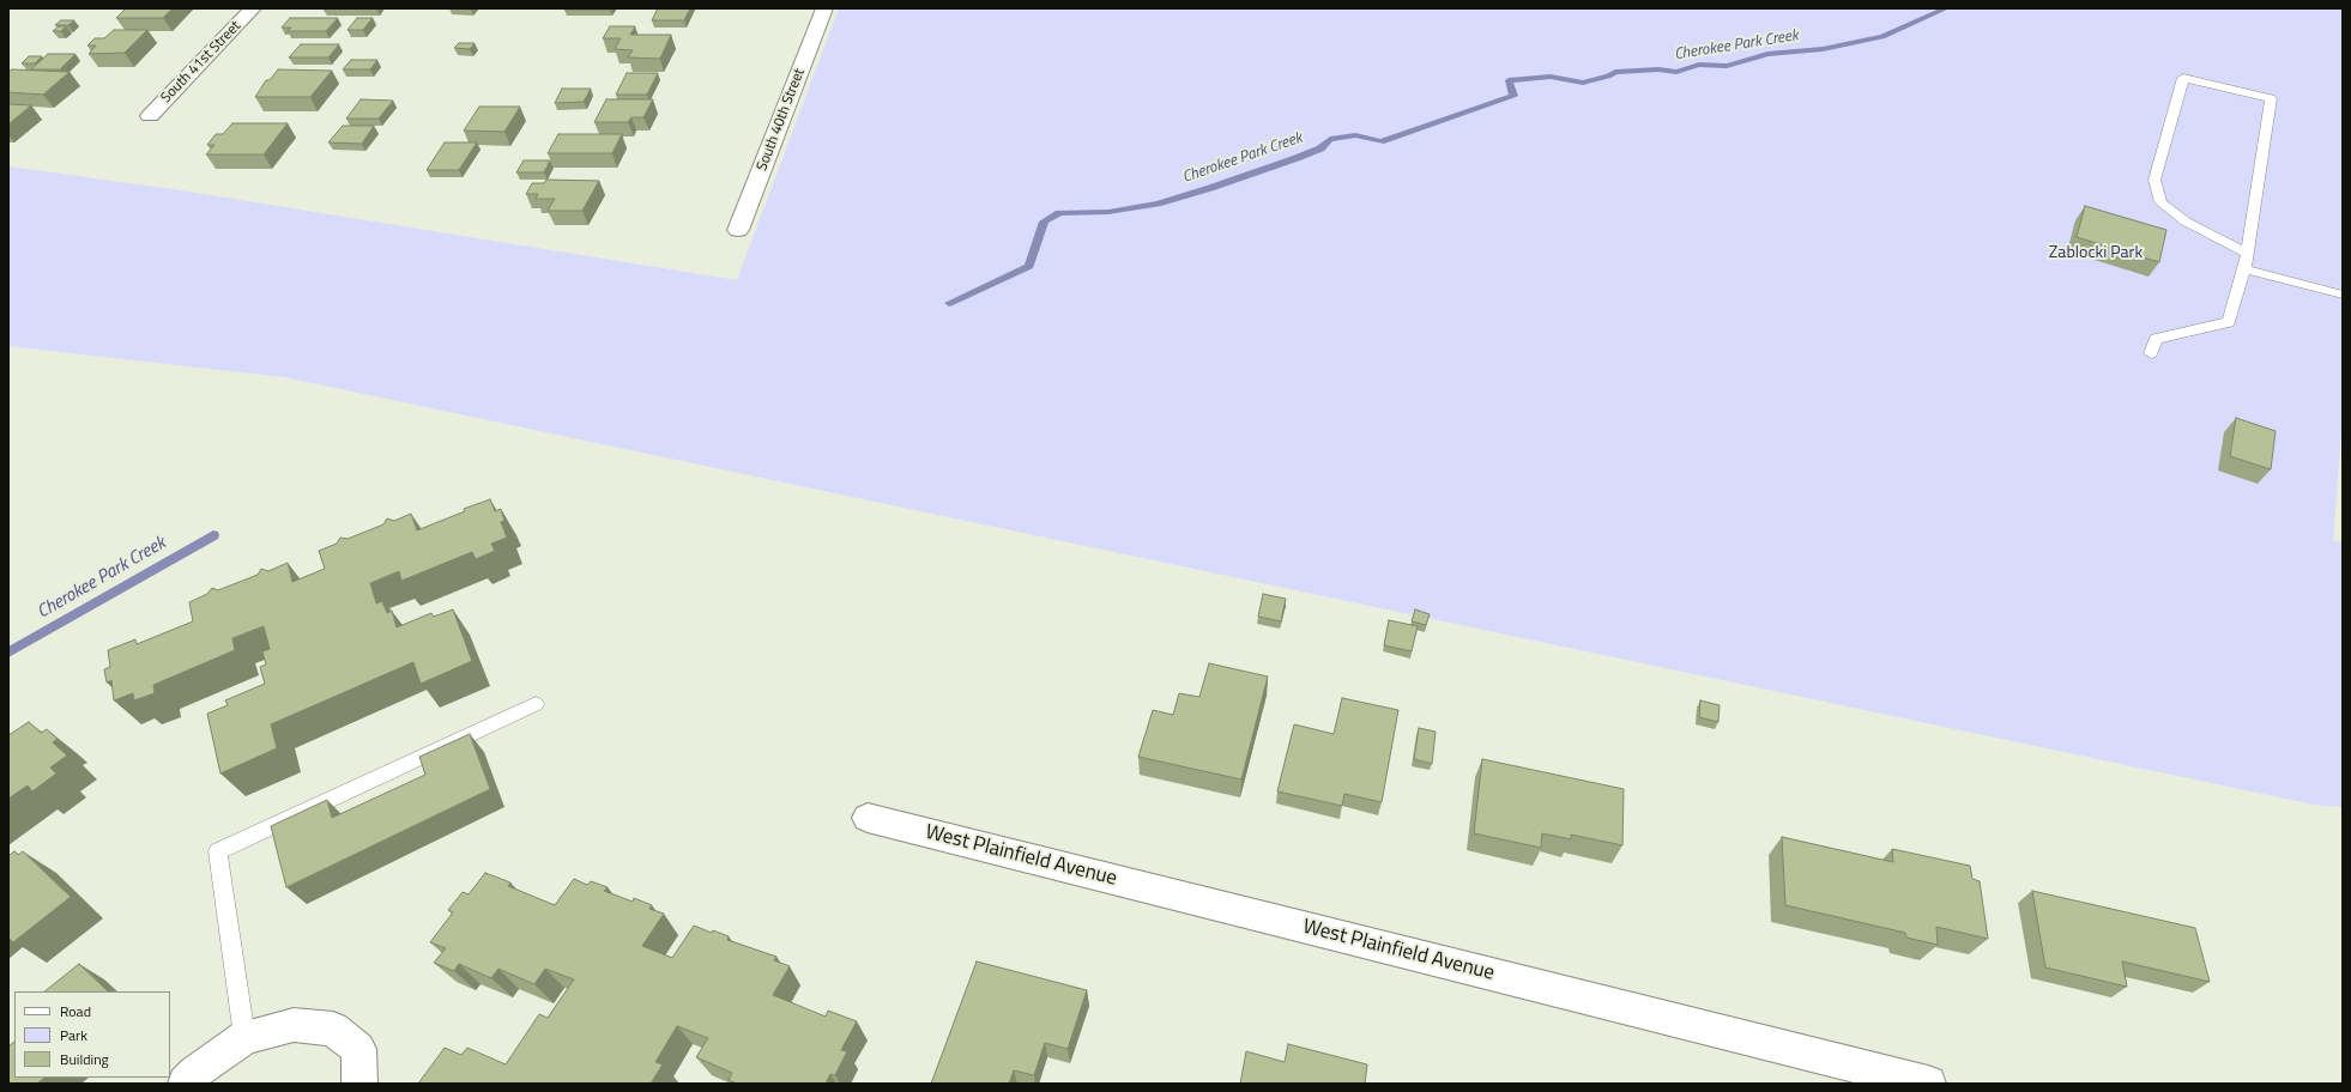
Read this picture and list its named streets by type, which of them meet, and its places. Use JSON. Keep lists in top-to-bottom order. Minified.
{"streets":{"street":["South 41st Street","South 40th Street","West Plainfield Avenue"]},"water":["Cherokee Park Creek"],"parks":["Zablocki Park"],"legend":["Road","Park","Building"]}
